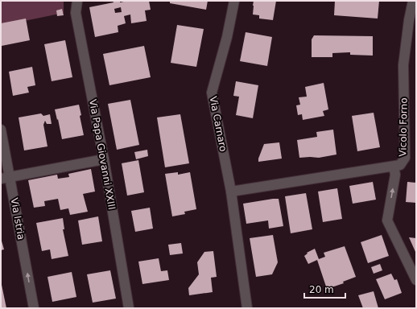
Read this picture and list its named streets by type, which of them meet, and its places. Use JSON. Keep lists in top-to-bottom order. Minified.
{"streets":{"street":["Via Carnaro","Vicolo Forno","Via Papa Giovanni XXIII","Via Istria"]},"one_way":["Vicolo Forno","Via Istria"],"scale_bar":"20 m"}
